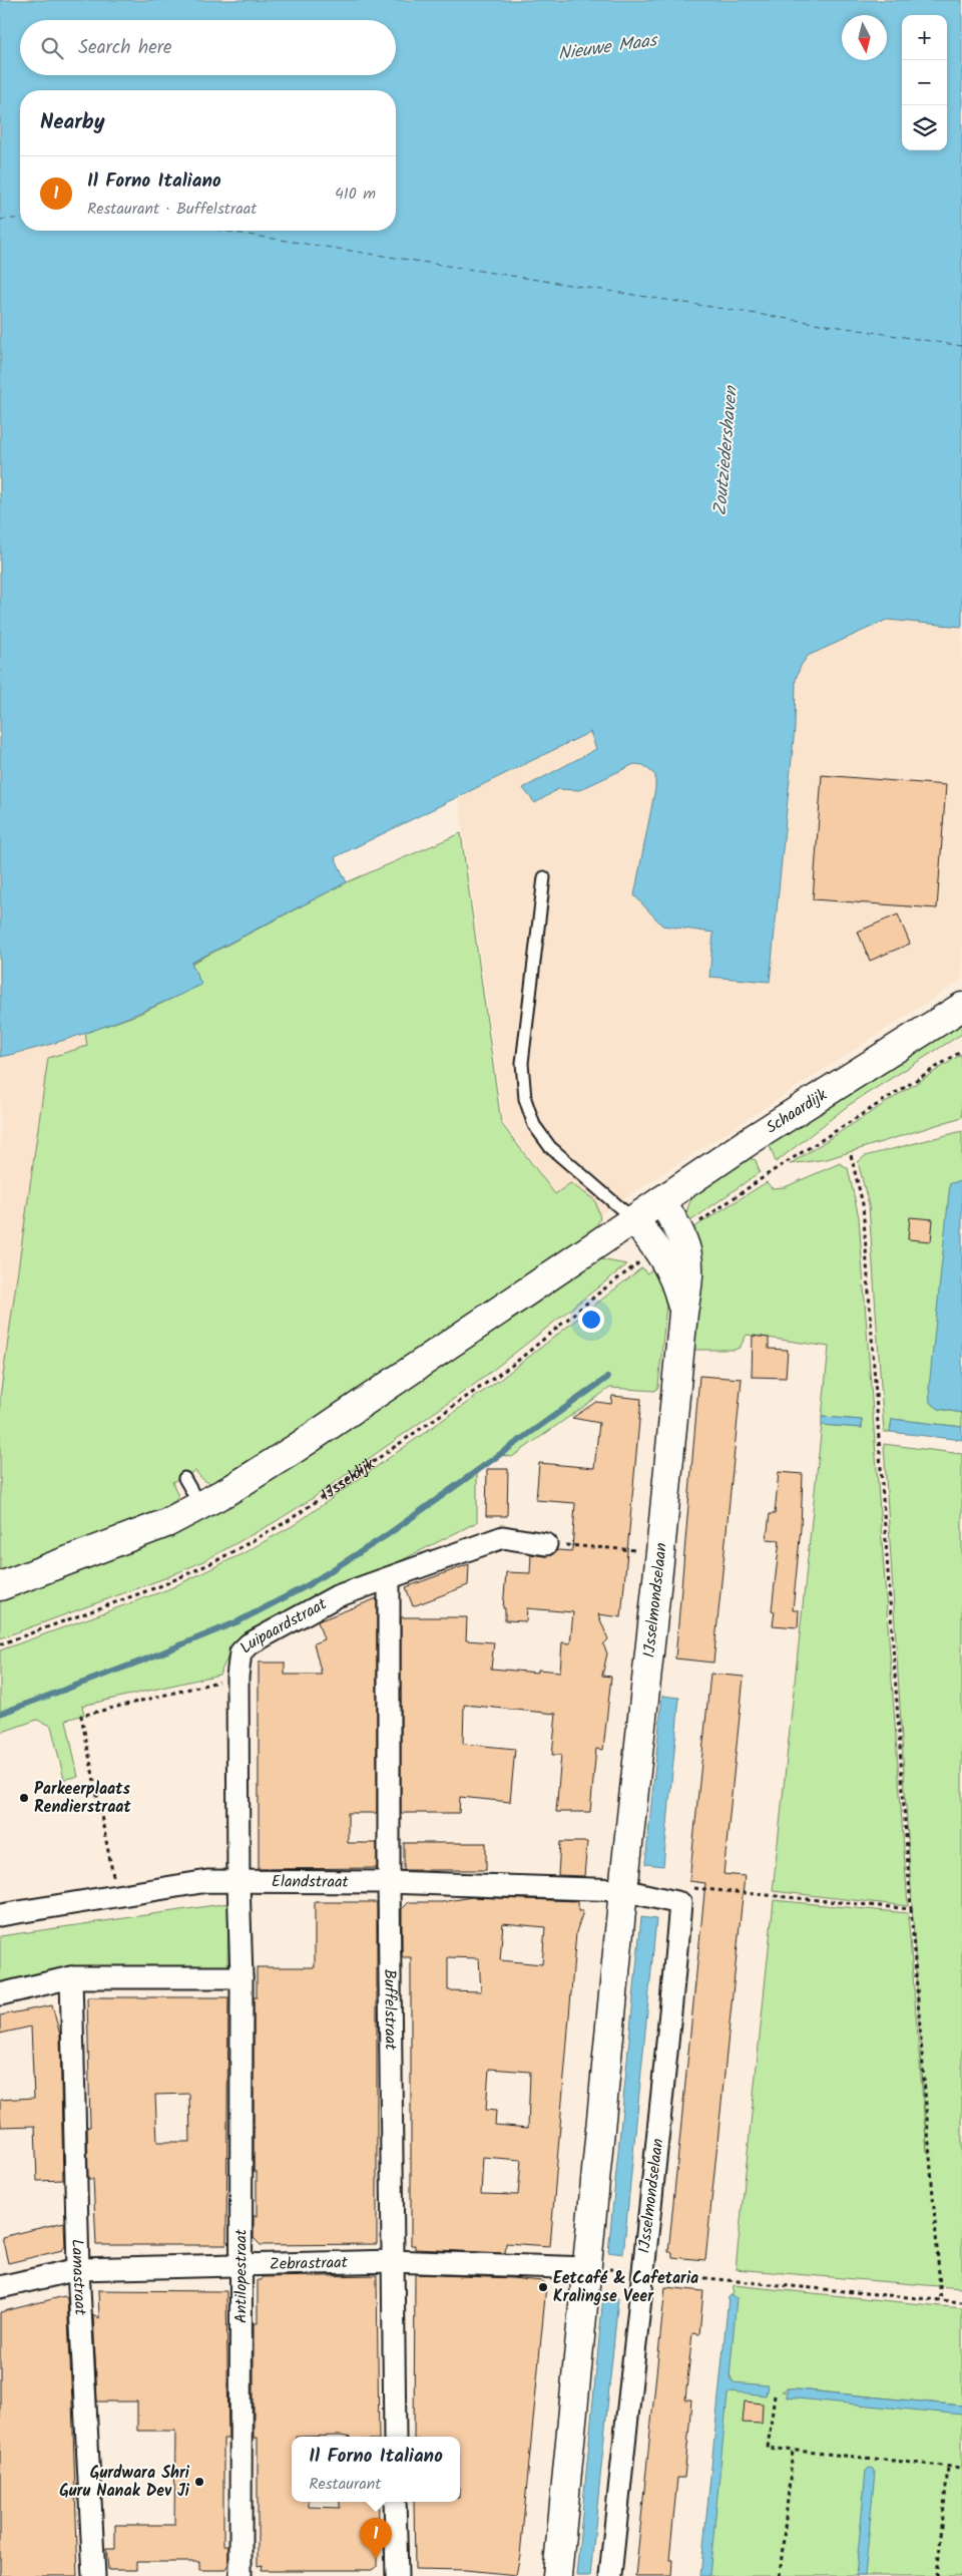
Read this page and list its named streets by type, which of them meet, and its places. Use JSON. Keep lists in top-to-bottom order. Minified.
{"streets":{"street":["Schaardijk","IJsselmondselaan","Luipaardstraat","Elandstraat","Buffelstraat","Zebrastraat","Antilopestraat","Lamastraat"],"path":["IJsseldijk"]},"crossings":[["Schaardijk","IJsselmondselaan"],["IJsseldijk","IJsselmondselaan"],["IJsselmondselaan","Elandstraat"],["IJsselmondselaan","Zebrastraat"],["Luipaardstraat","Elandstraat"],["Luipaardstraat","Buffelstraat"],["Luipaardstraat","Antilopestraat"],["Elandstraat","Buffelstraat"],["Buffelstraat","Zebrastraat"],["Zebrastraat","Antilopestraat"],["Zebrastraat","Lamastraat"]],"water":["Nieuwe Maas","Zoutziedershaven"],"places":["Parkeerplaats Rendierstraat","Eetcafé & Cafetaria Kralingse Veer","Gurdwara Shri Guru Nanak Dev Ji"],"north":"bottom","page":{"map_buttons":["+","−"],"search":"Search here","heading":"Nearby","list":[{"mark":"1","name":"Il Forno Italiano","note":"Restaurant · Buffelstraat","value":"410 m"}],"popup":["Il Forno Italiano","Restaurant"],"pins":"1"}}
